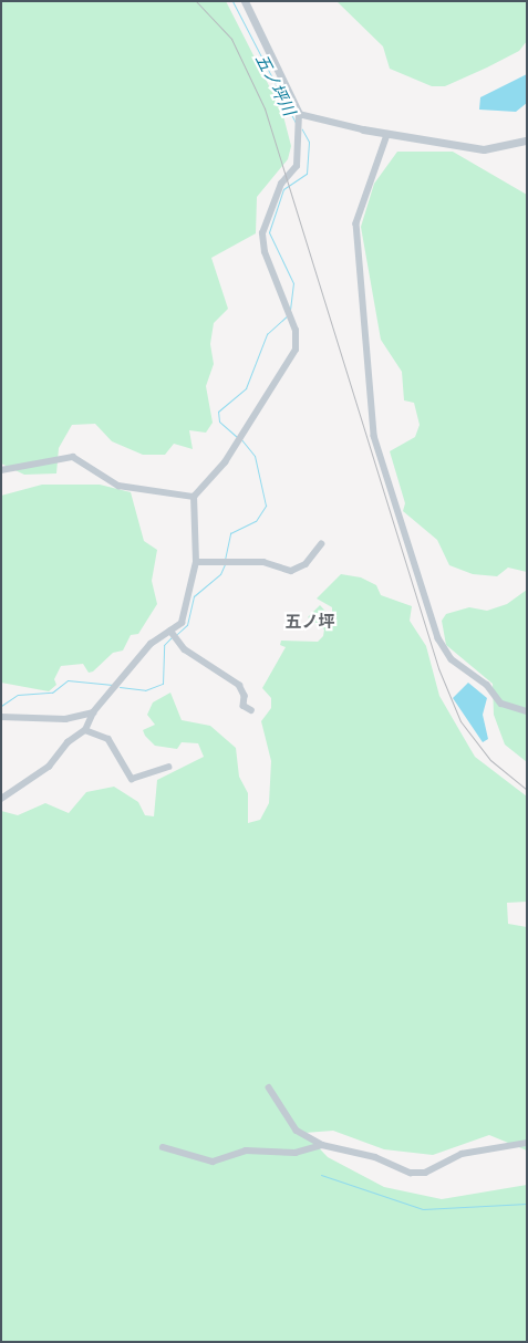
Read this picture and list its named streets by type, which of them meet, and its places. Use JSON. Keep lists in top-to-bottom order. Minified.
{"districts":["五ノ坪"],"water":["五ノ坪川"]}
